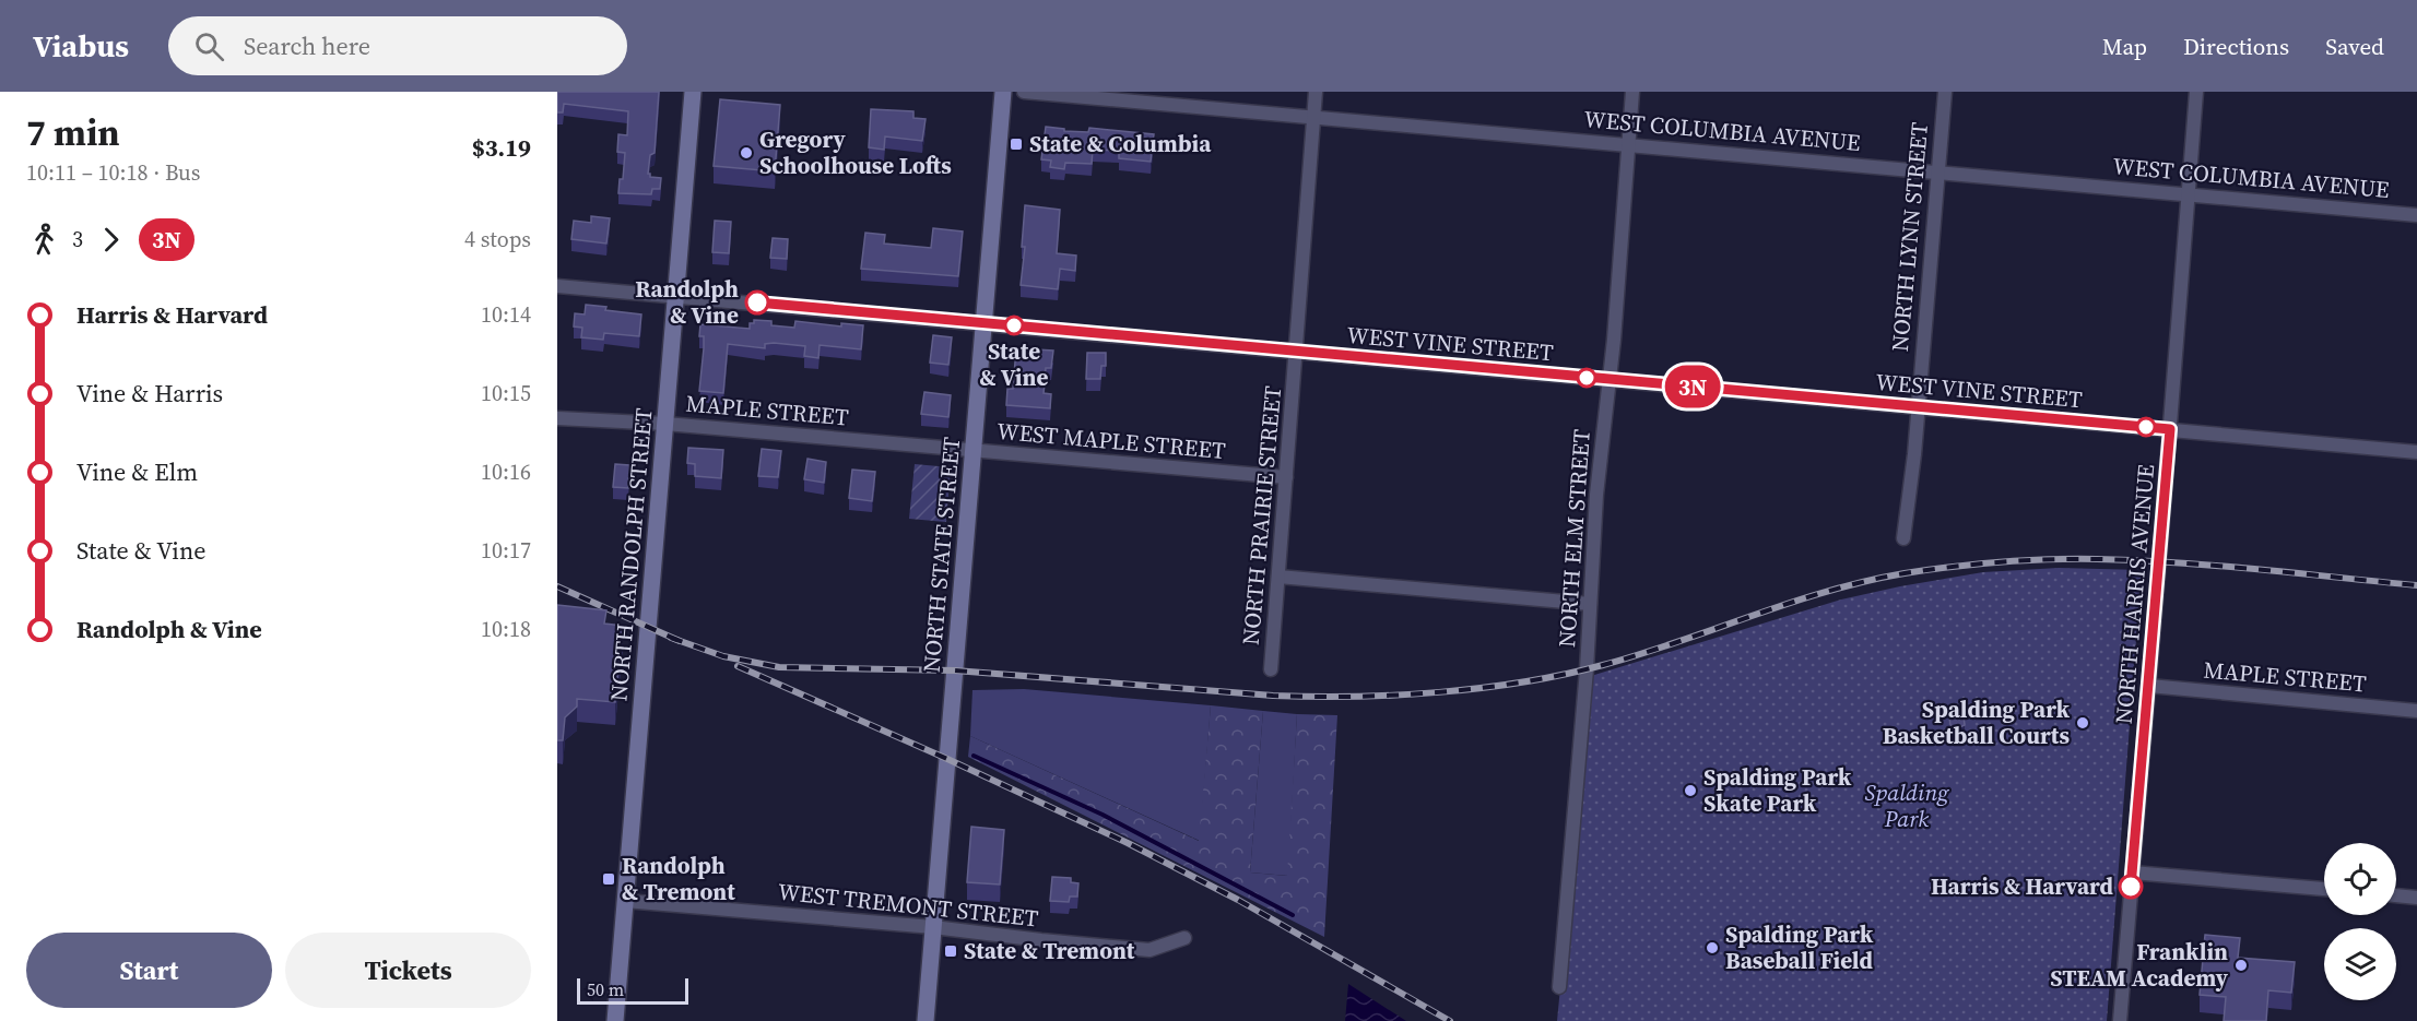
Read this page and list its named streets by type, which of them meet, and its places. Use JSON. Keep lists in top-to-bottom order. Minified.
{"streets":{"main road":["NORTH RANDOLPH STREET","NORTH STATE STREET"],"street":["WEST COLUMBIA AVENUE","NORTH LYNN STREET","WEST VINE STREET","MAPLE STREET","WEST MAPLE STREET","NORTH PRAIRIE STREET","NORTH ELM STREET","NORTH HARRIS AVENUE","WEST TREMONT STREET"]},"crossings":[["WEST COLUMBIA AVENUE","NORTH LYNN STREET"],["WEST COLUMBIA AVENUE","NORTH PRAIRIE STREET"],["WEST COLUMBIA AVENUE","NORTH ELM STREET"],["WEST COLUMBIA AVENUE","NORTH HARRIS AVENUE"],["NORTH LYNN STREET","WEST VINE STREET"],["WEST VINE STREET","NORTH PRAIRIE STREET"],["WEST VINE STREET","NORTH ELM STREET"],["WEST VINE STREET","NORTH RANDOLPH STREET"],["WEST VINE STREET","NORTH STATE STREET"],["WEST VINE STREET","NORTH HARRIS AVENUE"],["MAPLE STREET","WEST MAPLE STREET"],["MAPLE STREET","NORTH RANDOLPH STREET"],["MAPLE STREET","NORTH STATE STREET"],["MAPLE STREET","NORTH HARRIS AVENUE"],["WEST MAPLE STREET","NORTH PRAIRIE STREET"],["WEST MAPLE STREET","NORTH STATE STREET"],["NORTH RANDOLPH STREET","WEST TREMONT STREET"],["NORTH STATE STREET","WEST TREMONT STREET"]],"parks":["Spalding Park"],"places":{"transit":["State & Columbia","Randolph & Tremont","State & Tremont"],"other":["Gregory Schoolhouse Lofts","Randolph & Vine","State & Vine","Spalding Park Basketball Courts","Spalding Park Skate Park","Harris & Harvard","Spalding Park Baseball Field","Franklin STEAM Academy"]},"lines":["bus line 3N"],"scale_bar":"50 m","page":{"header":"Viabus","search":"Search here","nav":["Map","Directions","Saved"],"heading":["7 min","10:11 – 10:18 · Bus","$3.19"],"on_map":"3N","legs":["3","3N","4 stops"],"list":[{"name":"Harris & Harvard","value":"10:14"},{"name":"Vine & Harris","value":"10:15"},{"name":"Vine & Elm","value":"10:16"},{"name":"State & Vine","value":"10:17"},{"name":"Randolph & Vine","value":"10:18"}],"buttons":["Start","Tickets"],"scale":"50 m"}}
